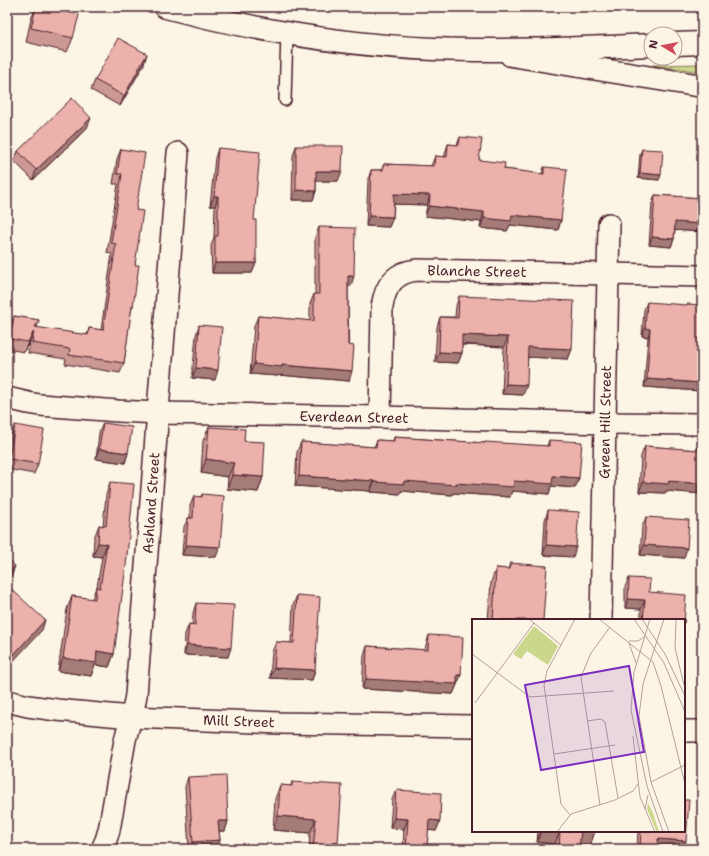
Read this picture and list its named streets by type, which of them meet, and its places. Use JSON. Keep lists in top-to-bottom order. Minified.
{"streets":{"street":["Blanche Street","Everdean Street","Green Hill Street","Ashland Street","Mill Street"]},"crossings":[["Blanche Street","Everdean Street"],["Blanche Street","Green Hill Street"],["Everdean Street","Green Hill Street"],["Everdean Street","Ashland Street"],["Ashland Street","Mill Street"]],"north":"left"}
